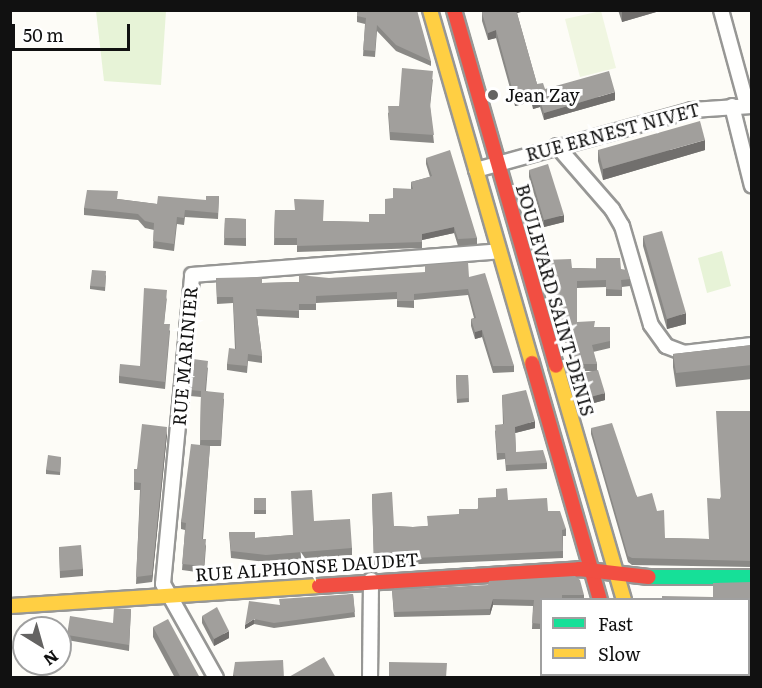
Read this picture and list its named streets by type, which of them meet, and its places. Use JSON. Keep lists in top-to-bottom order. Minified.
{"streets":{"main road":["BOULEVARD SAINT-DENIS","RUE ALPHONSE DAUDET"],"street":["RUE ERNEST NIVET","RUE MARINIER"]},"crossings":[["RUE ERNEST NIVET","BOULEVARD SAINT-DENIS"],["BOULEVARD SAINT-DENIS","RUE ALPHONSE DAUDET"],["RUE MARINIER","RUE ALPHONSE DAUDET"]],"places":["Jean Zay"],"legend":["Fast","Slow"],"scale_bar":"50 m","north":"bottom right"}
